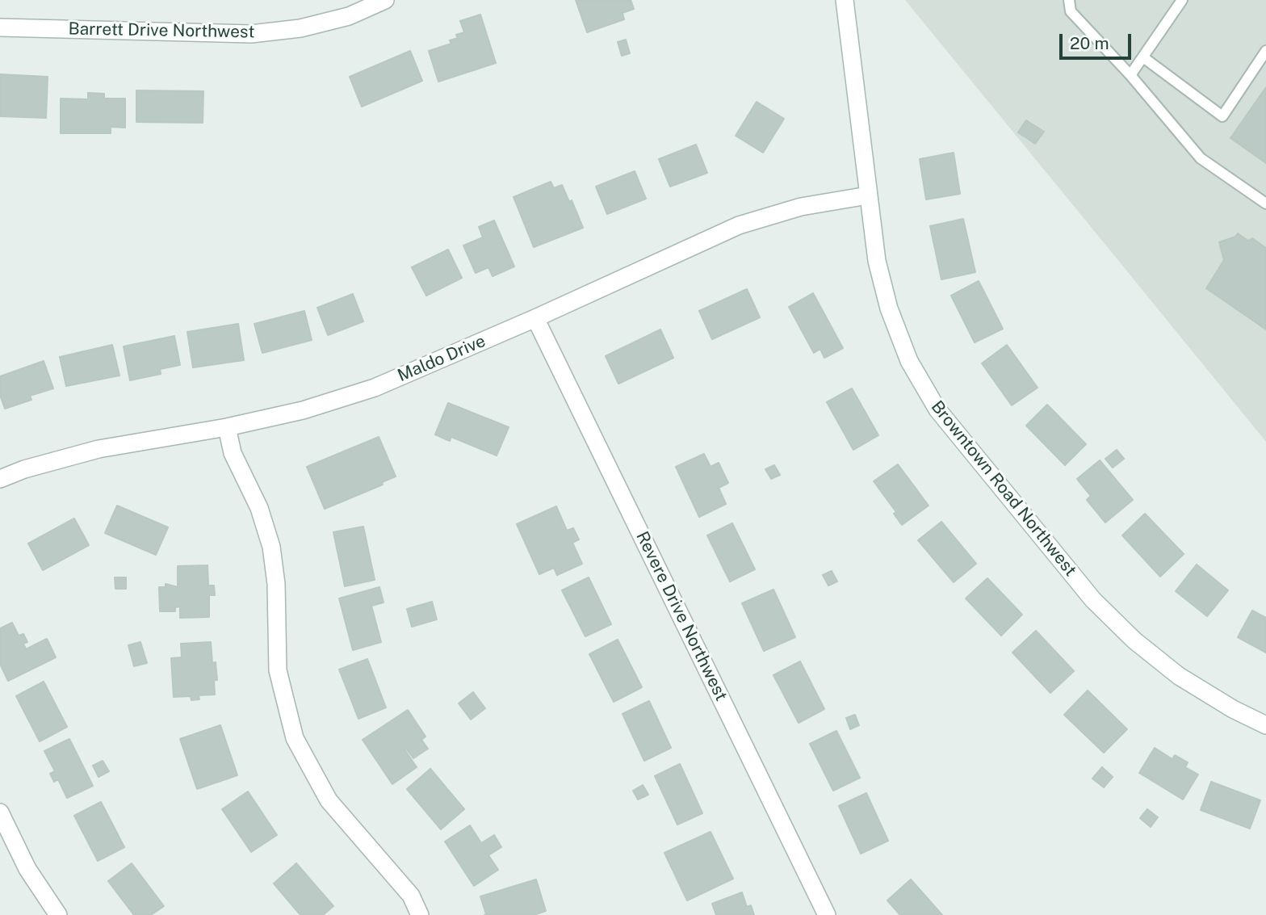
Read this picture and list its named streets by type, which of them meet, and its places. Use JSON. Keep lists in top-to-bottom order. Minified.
{"streets":{"street":["Barrett Drive Northwest","Maldo Drive","Browntown Road Northwest","Revere Drive Northwest"]},"crossings":[["Maldo Drive","Browntown Road Northwest"],["Maldo Drive","Revere Drive Northwest"]],"scale_bar":"20 m"}
